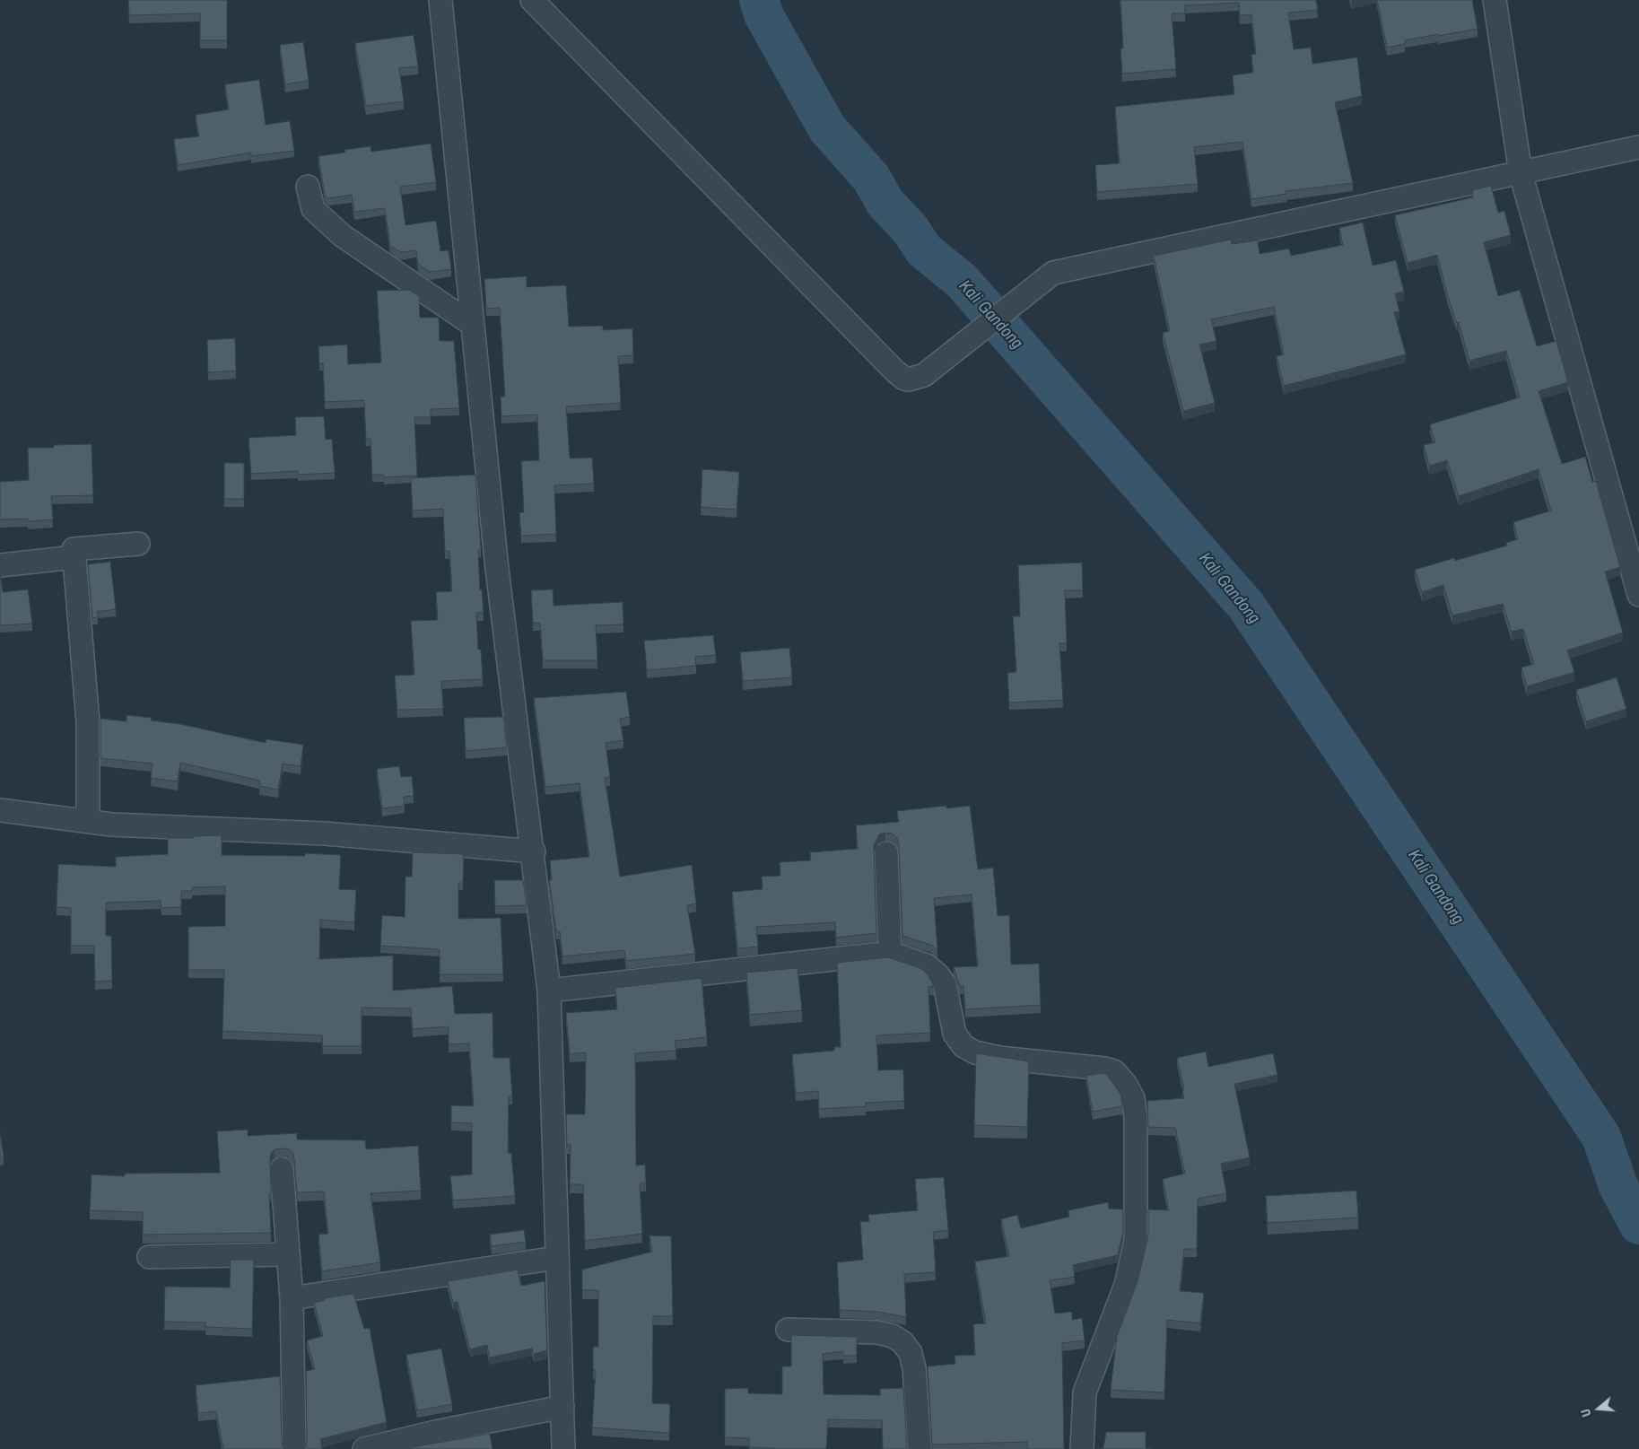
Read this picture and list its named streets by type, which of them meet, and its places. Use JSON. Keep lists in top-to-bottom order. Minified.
{"water":["Kali Gandong"],"north":"left"}
